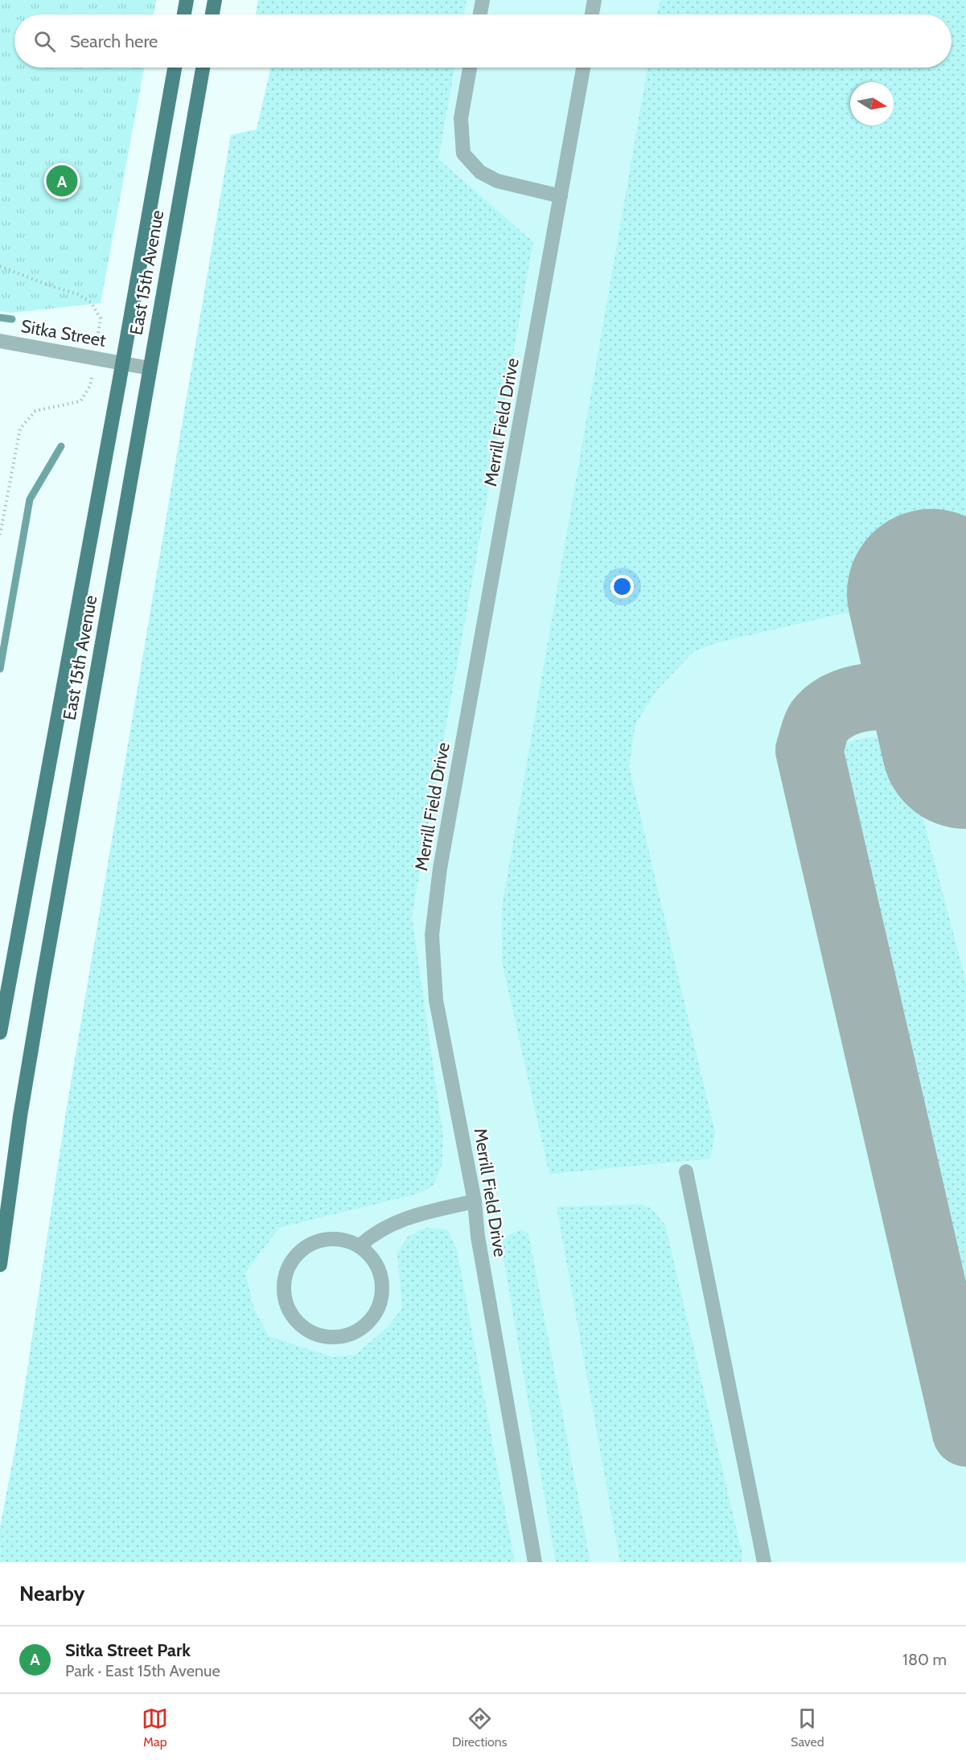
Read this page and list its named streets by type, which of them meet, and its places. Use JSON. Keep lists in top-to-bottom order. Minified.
{"streets":{"main road":["East 15th Avenue"],"street":["Sitka Street","Merrill Field Drive"]},"crossings":[["East 15th Avenue","Sitka Street"]],"north":"right","page":{"search":"Search here","pins":"A","heading":"Nearby","list":[{"mark":"A","name":"Sitka Street Park","note":"Park · East 15th Avenue","value":"180 m"}],"nav":["Map","Directions","Saved"]}}
